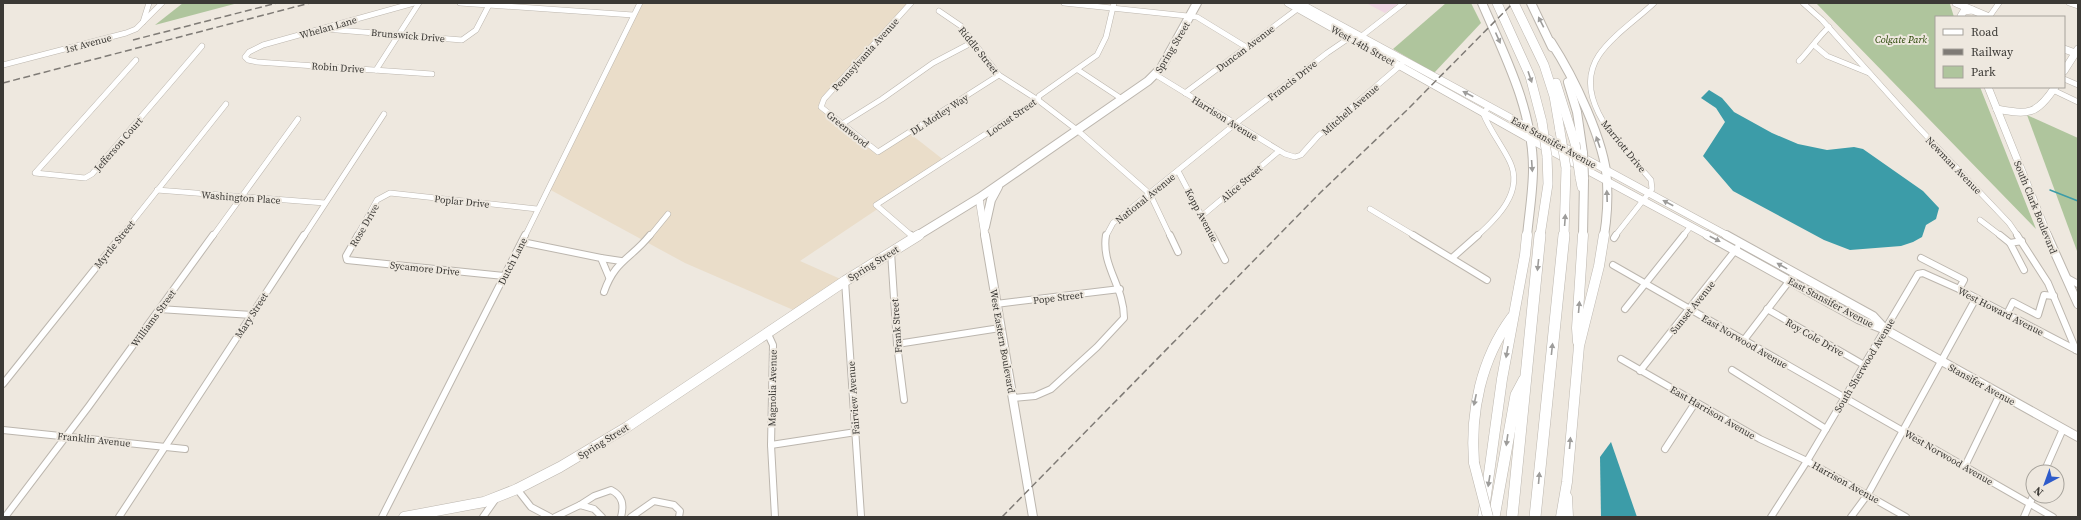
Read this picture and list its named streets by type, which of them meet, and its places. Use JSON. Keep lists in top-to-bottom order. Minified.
{"streets":{"main road":["Spring Street"],"street":["Whelan Lane","Brunswick Drive","1st Avenue","West 14th Street","Duncan Avenue","Riddle Street","Pennsylvania Avenue","Robin Drive","Francis Drive","Mitchell Avenue","DL Motley Way","Locust Street","Harrison Avenue","Greenwood","East Stansifer Avenue","Jefferson Court","Marriott Drive","Newman Avenue","Alice Street","Washington Place","National Avenue","Poplar Drive","South Clark Boulevard","Kopp Avenue","Rose Drive","Myrtle Street","Dutch Lane","Sycamore Drive","Pope Street","Sunset Avenue","West Howard Avenue","Mary Street","Williams Street","Frank Street","Roy Cole Drive","West Eastern Boulevard","East Norwood Avenue","South Sherwood Avenue","Stansifer Avenue","Magnolia Avenue","Fairview Avenue","East Harrison Avenue","Franklin Avenue","West Norwood Avenue"]},"crossings":[["Whelan Lane","Brunswick Drive"],["Whelan Lane","Robin Drive"],["West 14th Street","Duncan Avenue"],["West 14th Street","Francis Drive"],["West 14th Street","Mitchell Avenue"],["West 14th Street","East Stansifer Avenue"],["Spring Street","Riddle Street"],["Spring Street","Locust Street"],["Spring Street","Harrison Avenue"],["Spring Street","Frank Street"],["Spring Street","West Eastern Boulevard"],["Spring Street","Magnolia Avenue"],["Spring Street","Fairview Avenue"],["Duncan Avenue","Harrison Avenue"],["Riddle Street","DL Motley Way"],["Riddle Street","Locust Street"],["Riddle Street","National Avenue"],["Pennsylvania Avenue","Greenwood"],["Francis Drive","Harrison Avenue"],["Francis Drive","National Avenue"],["Mitchell Avenue","Harrison Avenue"],["DL Motley Way","Greenwood"],["Harrison Avenue","Alice Street"],["Harrison Avenue","National Avenue"],["Harrison Avenue","South Sherwood Avenue"],["Harrison Avenue","East Harrison Avenue"],["East Stansifer Avenue","Marriott Drive"],["East Stansifer Avenue","Sunset Avenue"],["East Stansifer Avenue","South Sherwood Avenue"],["East Stansifer Avenue","Stansifer Avenue"],["Newman Avenue","West Howard Avenue"],["Alice Street","Kopp Avenue"],["Washington Place","Myrtle Street"],["Washington Place","Mary Street"],["Washington Place","Williams Street"],["National Avenue","Kopp Avenue"],["National Avenue","Pope Street"],["National Avenue","West Eastern Boulevard"],["Poplar Drive","Rose Drive"],["Poplar Drive","Dutch Lane"],["Rose Drive","Sycamore Drive"],["Dutch Lane","Sycamore Drive"],["Pope Street","West Eastern Boulevard"],["Sunset Avenue","East Norwood Avenue"],["Sunset Avenue","East Harrison Avenue"],["West Howard Avenue","South Sherwood Avenue"],["Mary Street","Franklin Avenue"],["Williams Street","Franklin Avenue"],["Roy Cole Drive","South Sherwood Avenue"],["East Norwood Avenue","South Sherwood Avenue"],["East Norwood Avenue","West Norwood Avenue"],["South Sherwood Avenue","Stansifer Avenue"],["South Sherwood Avenue","East Harrison Avenue"],["South Sherwood Avenue","West Norwood Avenue"]],"parks":["Colgate Park"],"legend":["Road","Railway","Park"],"north":"bottom left"}
